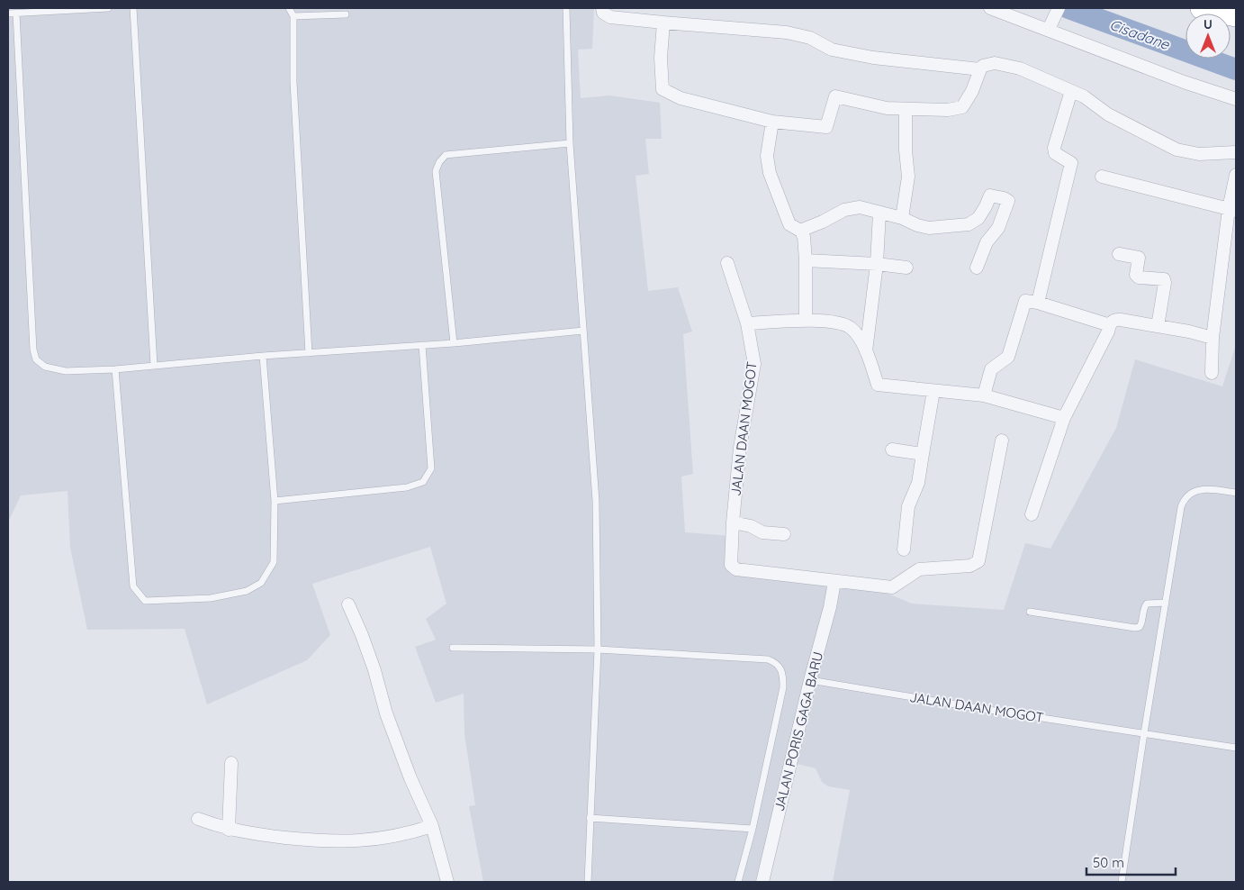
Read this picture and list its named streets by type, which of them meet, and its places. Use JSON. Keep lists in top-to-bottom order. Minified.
{"streets":{"street":["JALAN DAAN MOGOT","JALAN PORIS GAGA BARU"]},"crossings":[["JALAN DAAN MOGOT","JALAN PORIS GAGA BARU"]],"water":["Cisadane"],"scale_bar":"50 m","north":"top"}
